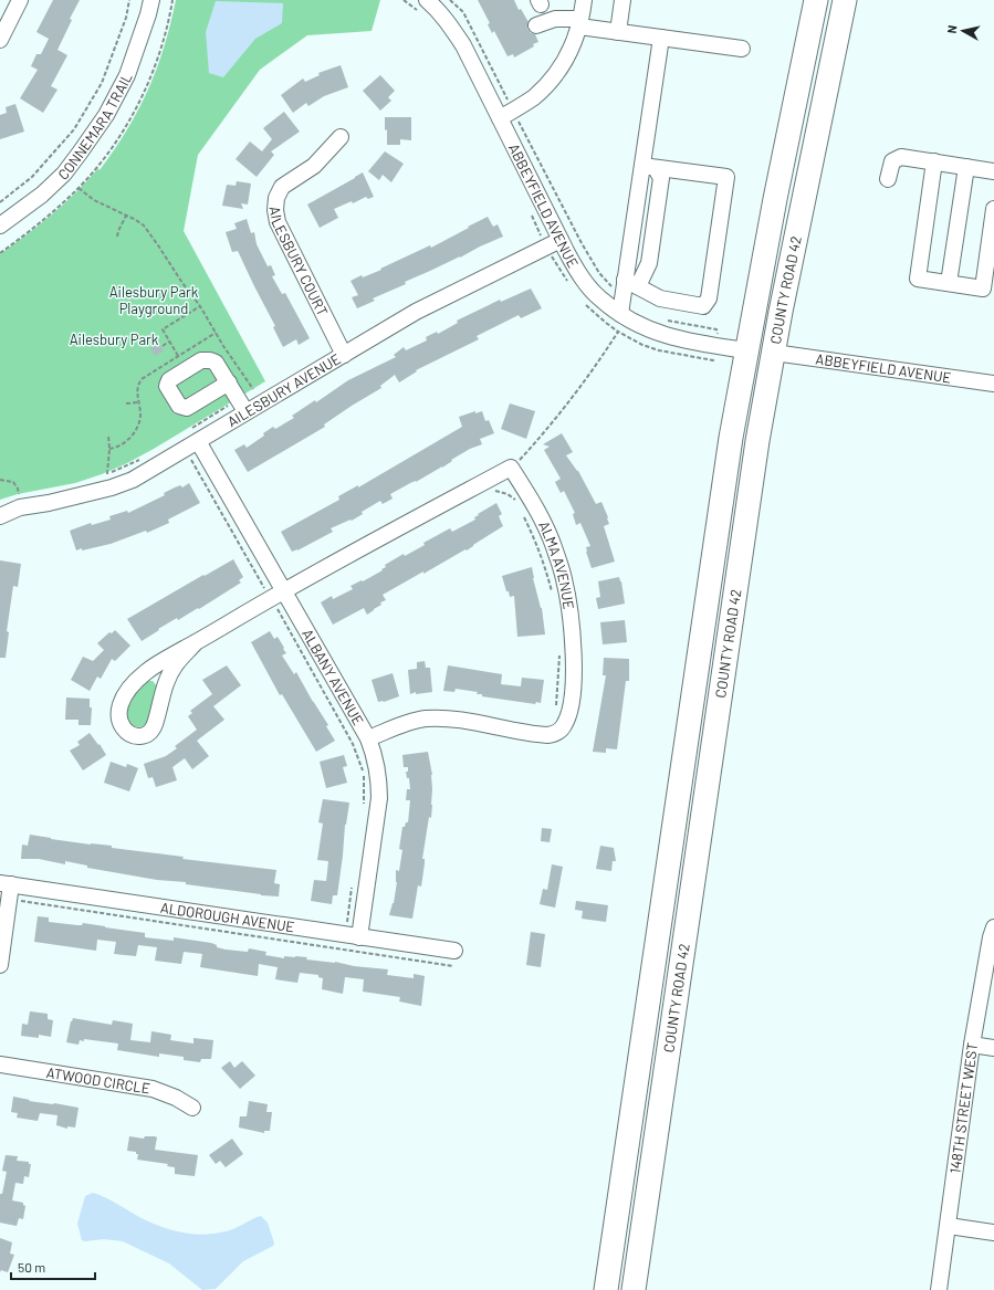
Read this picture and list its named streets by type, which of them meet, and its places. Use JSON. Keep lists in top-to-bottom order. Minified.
{"streets":{"highway":["COUNTY ROAD 42"],"street":["CONNEMARA TRAIL","ABBEYFIELD AVENUE","AILESBURY COURT","AILESBURY AVENUE","ALMA AVENUE","ALBANY AVENUE","ALDOROUGH AVENUE","ATWOOD CIRCLE","148TH STREET WEST"]},"crossings":[["ABBEYFIELD AVENUE","COUNTY ROAD 42"],["ABBEYFIELD AVENUE","AILESBURY AVENUE"],["AILESBURY COURT","AILESBURY AVENUE"],["AILESBURY AVENUE","ALBANY AVENUE"],["ALMA AVENUE","ALBANY AVENUE"],["ALBANY AVENUE","ALDOROUGH AVENUE"]],"parks":["Ailesbury Park Playground","Ailesbury Park"],"scale_bar":"50 m","north":"left"}
